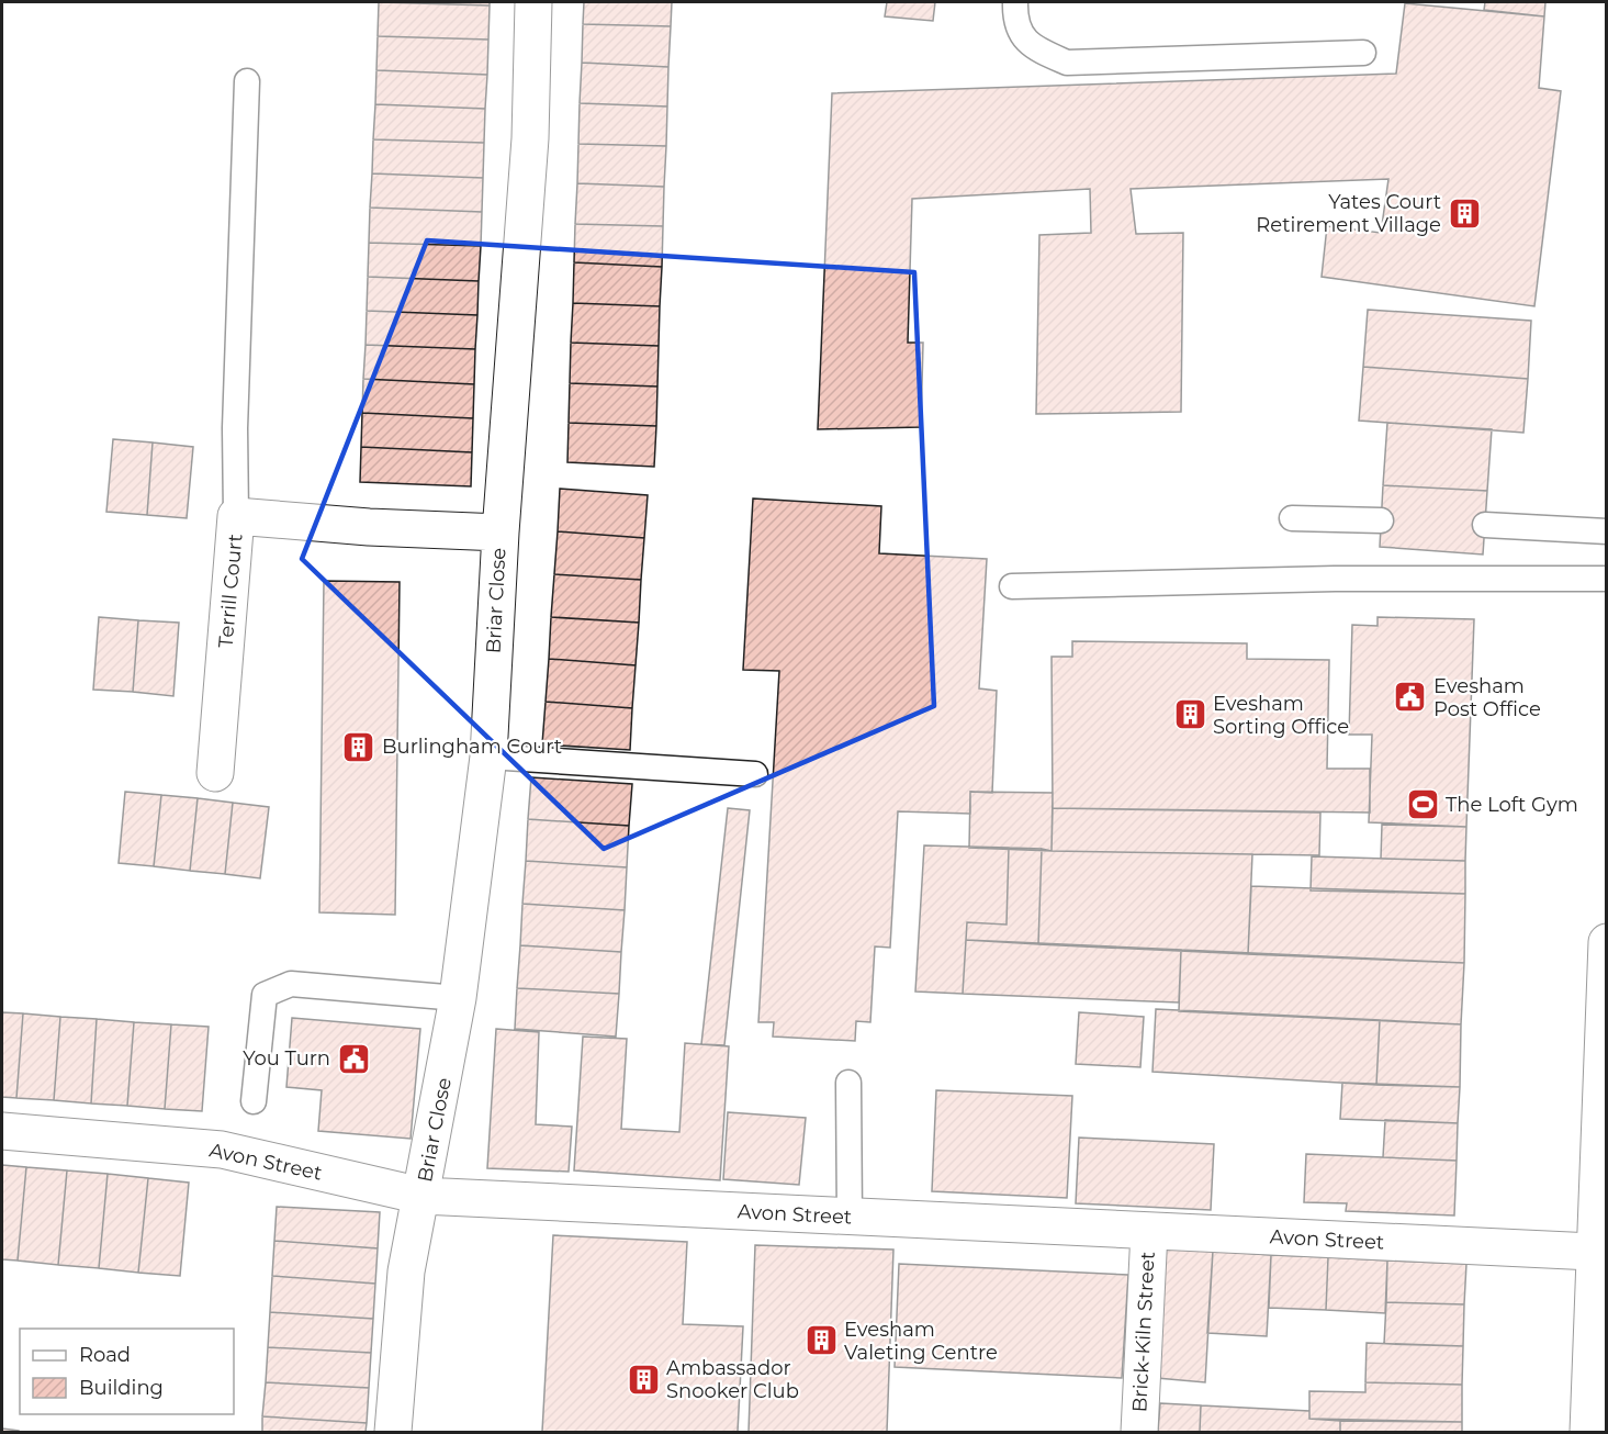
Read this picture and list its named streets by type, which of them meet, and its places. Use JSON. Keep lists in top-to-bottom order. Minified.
{"streets":{"street":["Terrill Court","Briar Close","Avon Street","Brick-Kiln Street"]},"crossings":[["Terrill Court","Briar Close"],["Briar Close","Avon Street"],["Avon Street","Brick-Kiln Street"]],"places":{"building":["Yates Court Retirement Village","Evesham Sorting Office","Burlingham Court","Evesham Valeting Centre","Ambassador Snooker Club"],"public building":["Evesham Post Office","You Turn"],"sports":["The Loft Gym"]},"legend":["Road","Building"]}
